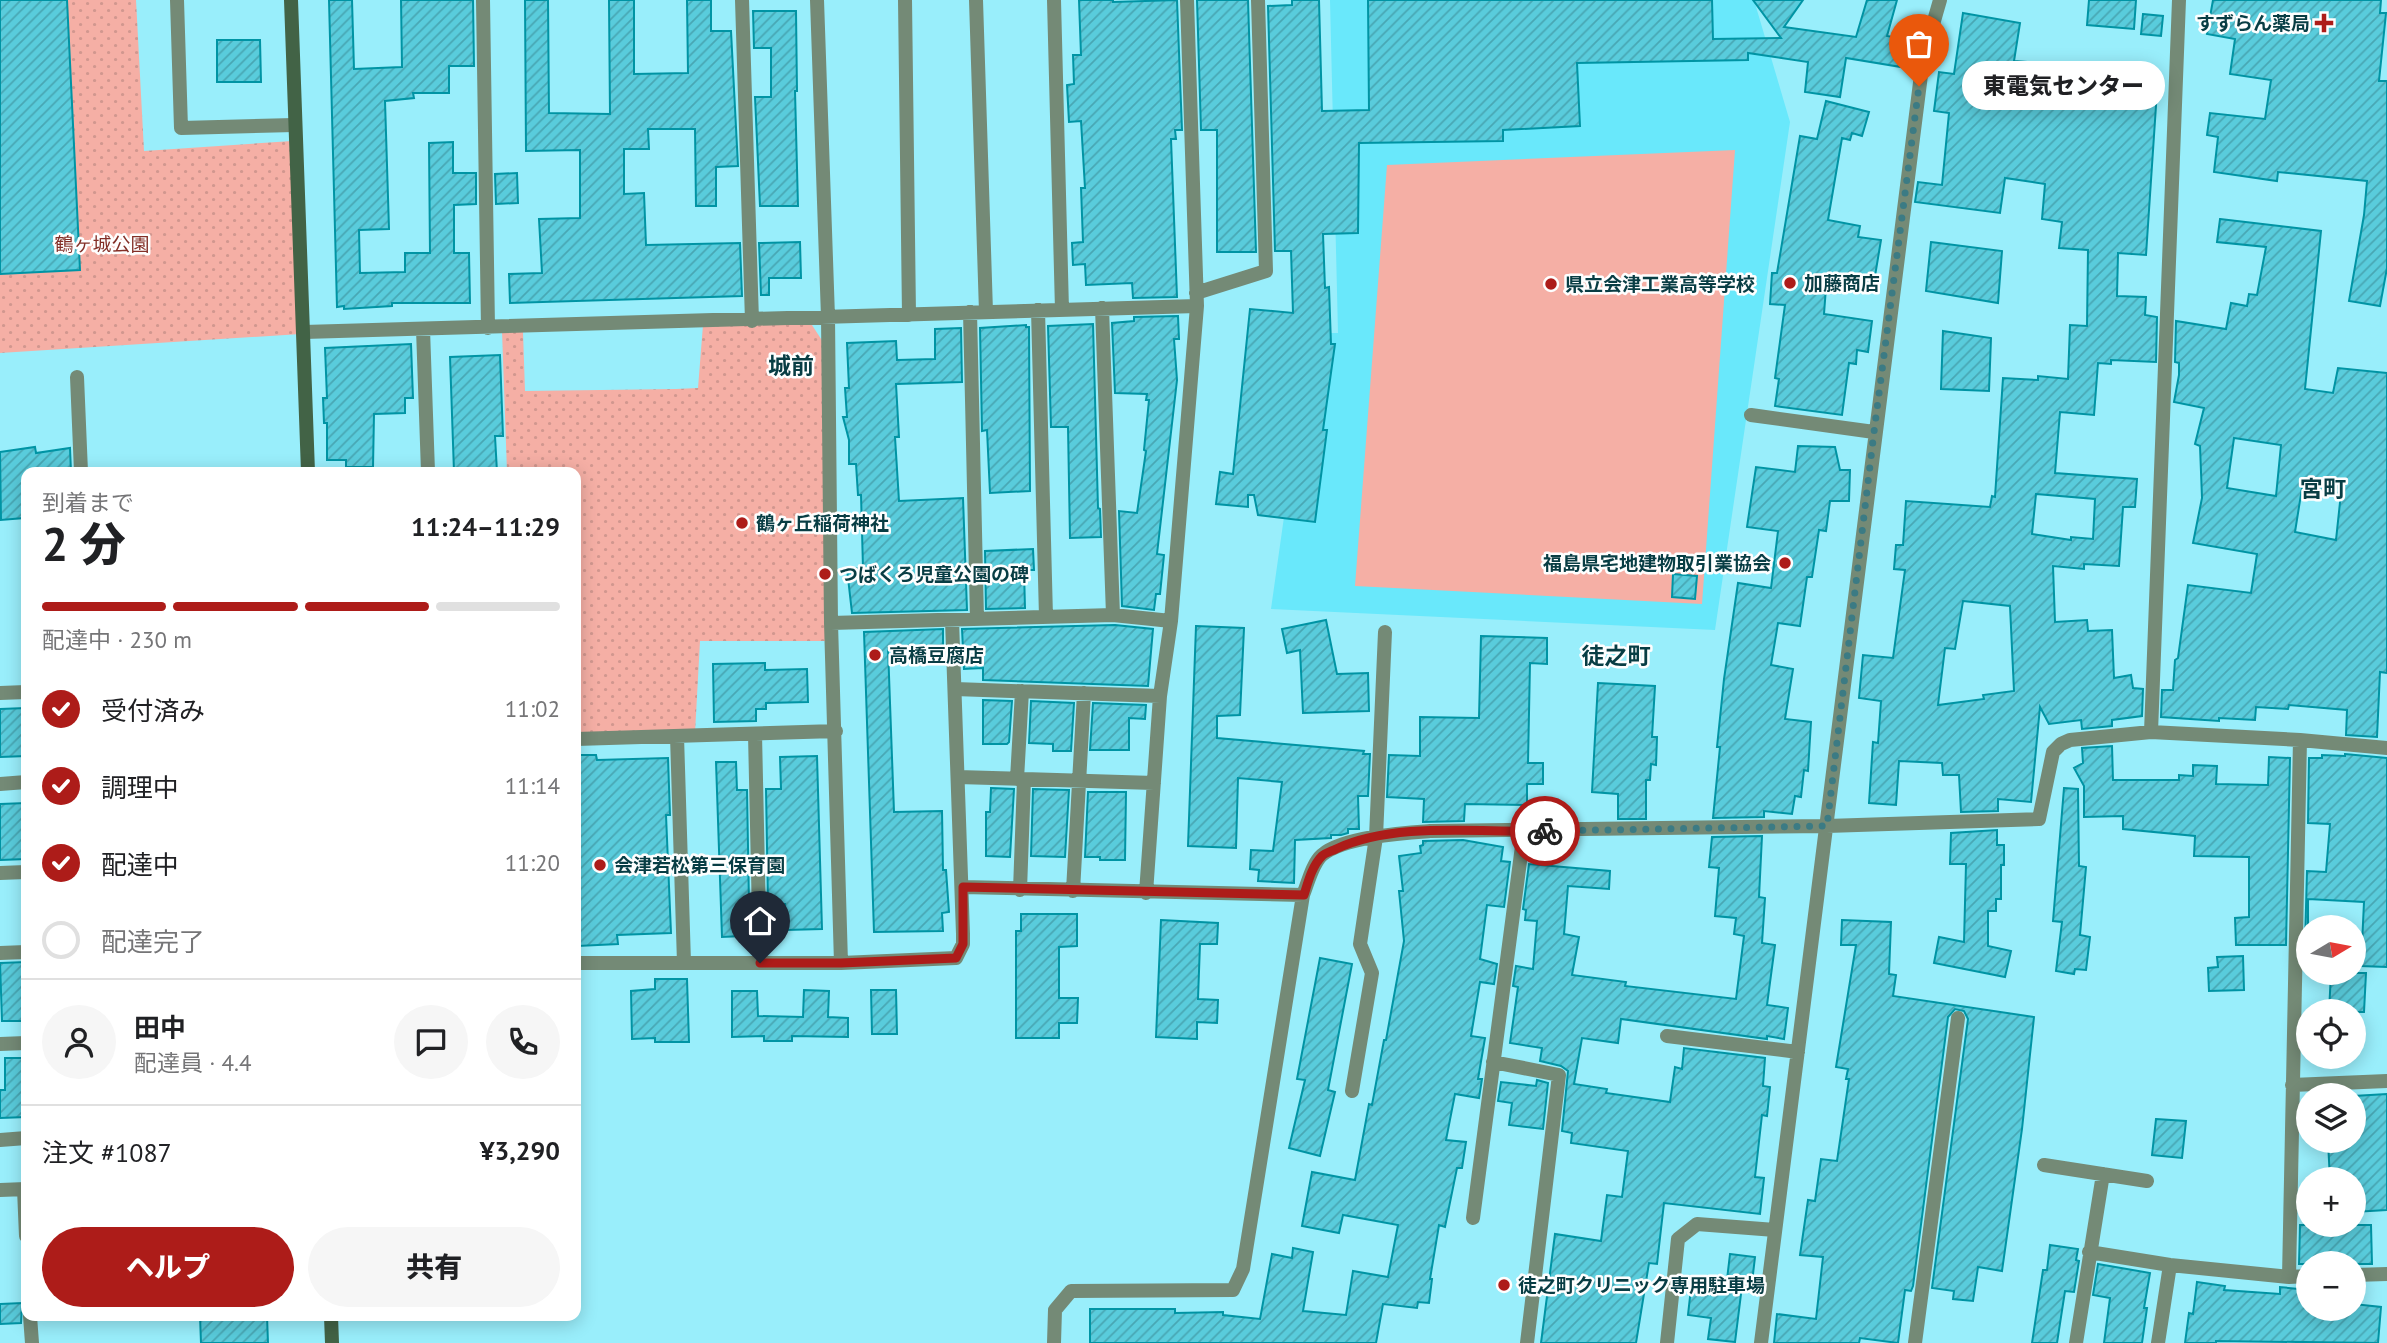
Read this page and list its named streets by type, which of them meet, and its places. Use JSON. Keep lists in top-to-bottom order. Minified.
{"districts":["城前","宮町","徒之町"],"parks":["鶴ヶ城公園"],"places":{"health":["すずらん薬局"],"other":["東電気センター","加藤商店","県立会津工業高等学校","鶴ヶ丘稲荷神社","福島県宅地建物取引業協会","つばくろ児童公園の碑","高橋豆腐店","会津若松第三保育園","徒之町クリニック専用駐車場"]},"north":"right","page":{"bubble":"東電気センター","heading":["2 分","到着まで","11:24–11:29"],"panel":["田中","配達員 · 4.4","注文 #1087","¥3,290"],"bar":"配達中 · 230 m","list":[["受付済み","11:02"],["調理中","11:14"],["配達中","11:20"],"配達完了"],"map_buttons":["+","−"],"buttons":["ヘルプ","共有"]}}
